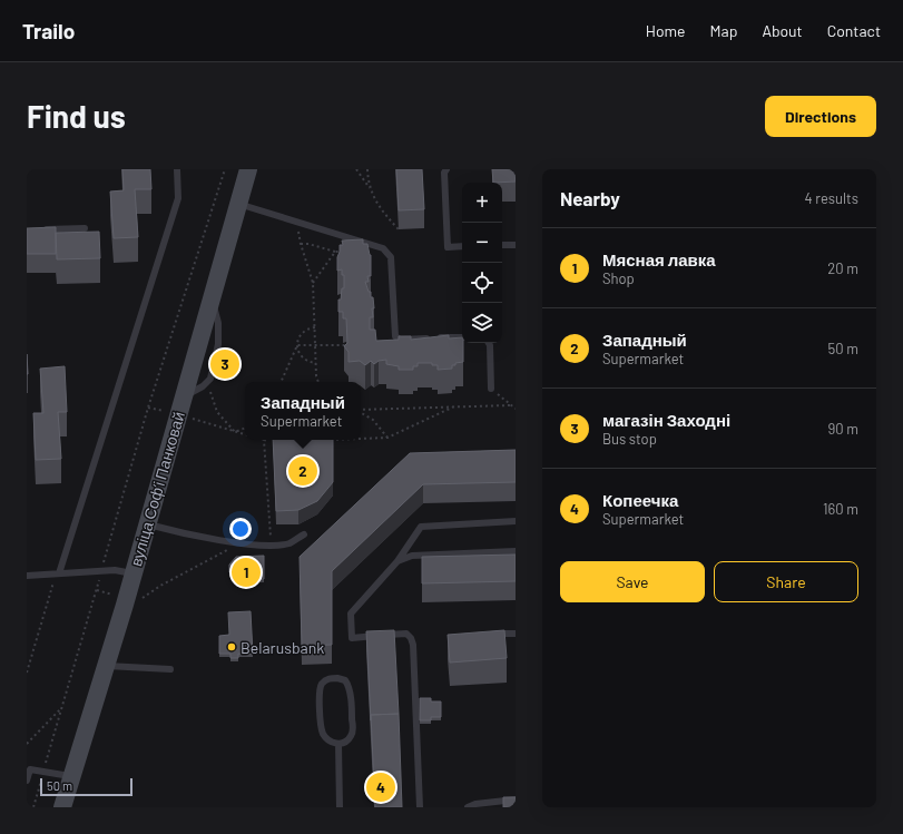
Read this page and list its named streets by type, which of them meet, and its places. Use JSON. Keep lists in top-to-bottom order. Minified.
{"streets":{"main road":["вуліца Софʼі Панковай"]},"places":["Belarusbank"],"scale_bar":"50 m","page":{"header":"Trailo","nav":["Home","Map","About","Contact"],"buttons":["Directions",["Save","Share"]],"title":"Find us","heading":["Nearby","4 results"],"map_buttons":["+","−"],"list":[{"mark":"1","name":"Мясная лавка","note":"Shop","value":"20 m"},{"mark":"2","name":"Западный","note":"Supermarket","value":"50 m"},{"mark":"3","name":"магазін Заходні","note":"Bus stop","value":"90 m"},{"mark":"4","name":"Копеечка","note":"Supermarket","value":"160 m"}],"pins":["3","2","1","4"],"popup":["Западный","Supermarket"],"scale":"50 m"}}
